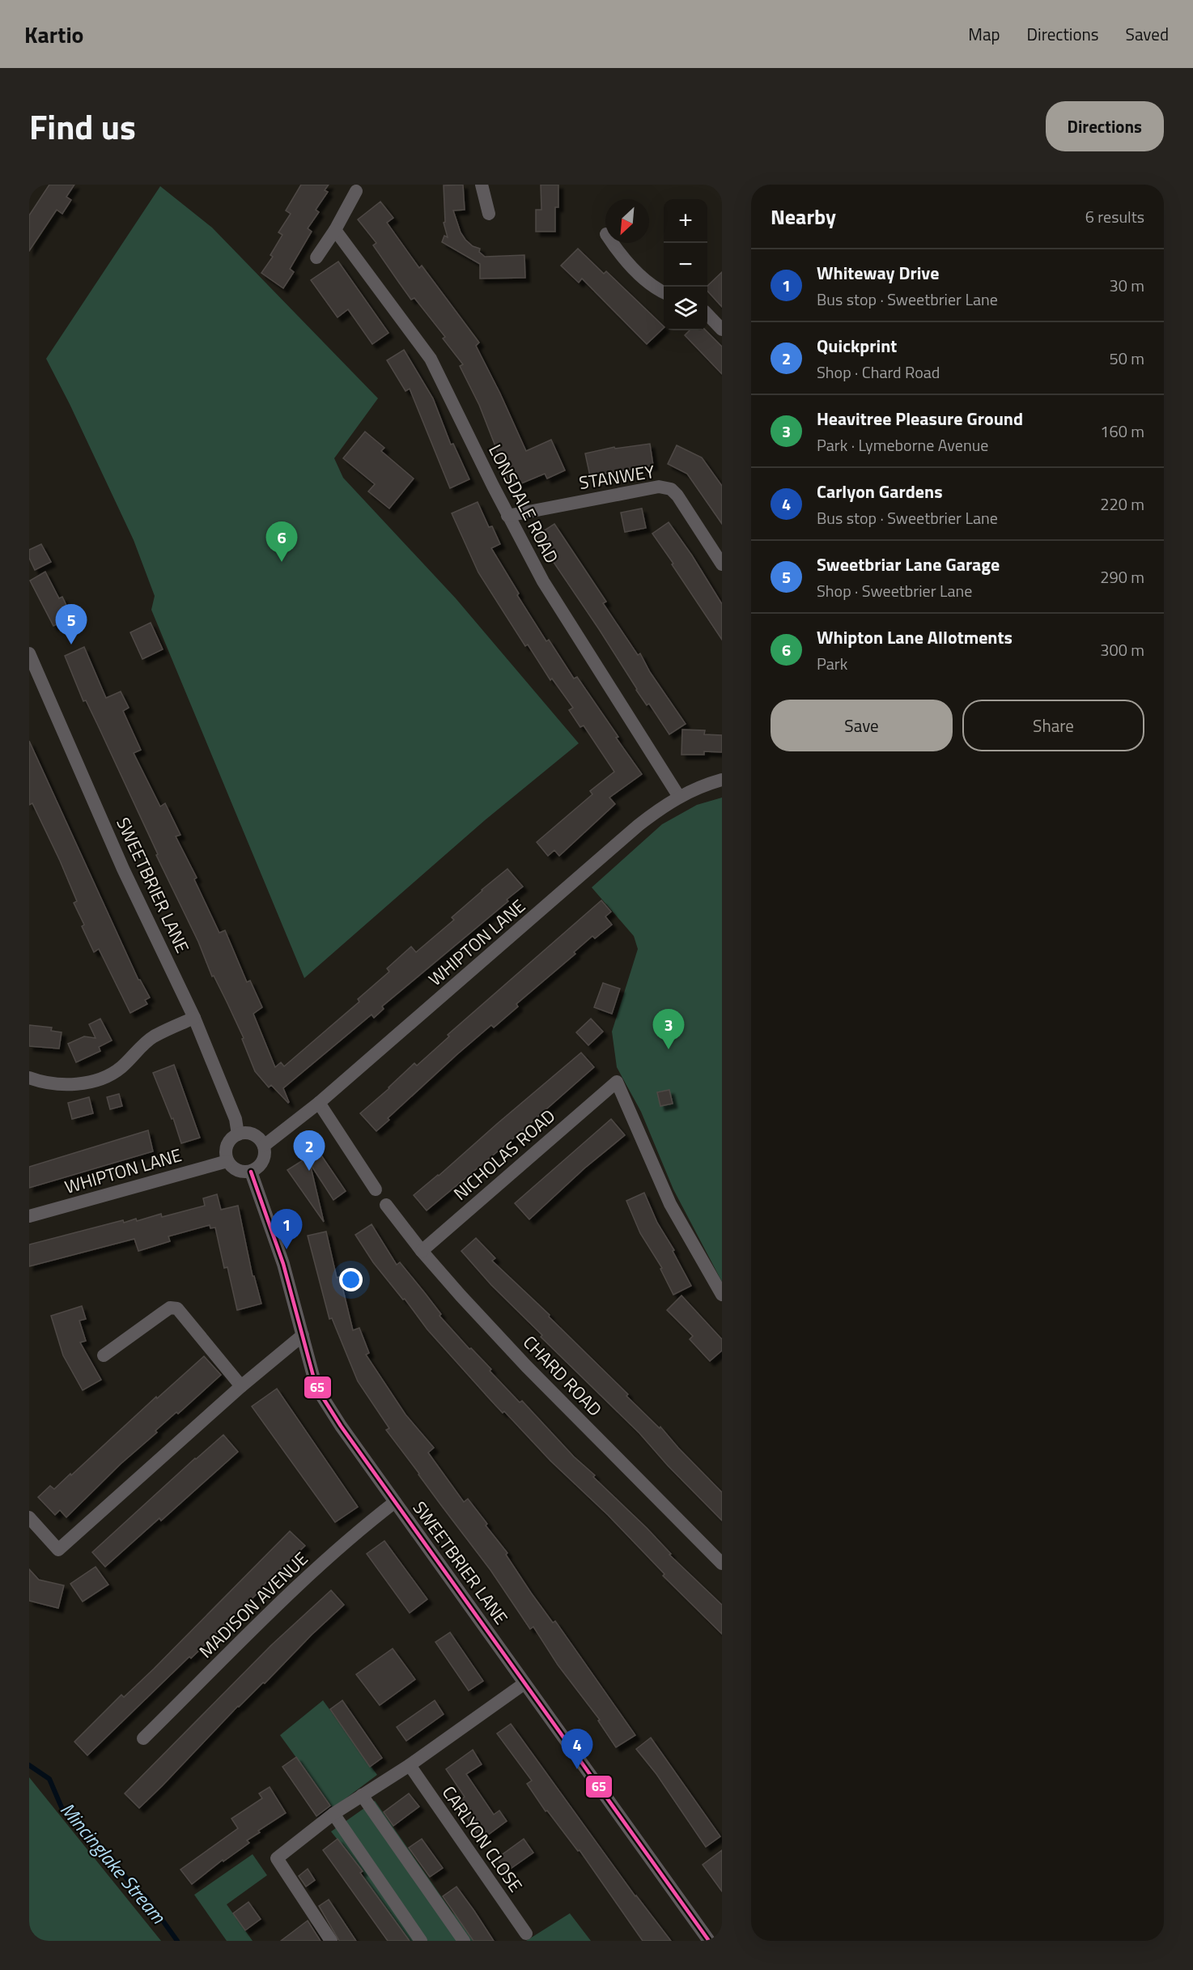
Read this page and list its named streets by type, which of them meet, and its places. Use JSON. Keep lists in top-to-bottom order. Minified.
{"streets":{"street":["STANWEY","LONSDALE ROAD","SWEETBRIER LANE","WHIPTON LANE","NICHOLAS ROAD","CHARD ROAD","MADISON AVENUE","CARLYON CLOSE"]},"crossings":[["STANWEY","LONSDALE ROAD"],["LONSDALE ROAD","WHIPTON LANE"],["SWEETBRIER LANE","WHIPTON LANE"],["SWEETBRIER LANE","MADISON AVENUE"],["NICHOLAS ROAD","CHARD ROAD"]],"water":["Mincinglake Stream"],"lines":["transit line 65"],"north":"bottom left","page":{"header":"Kartio","nav":["Map","Directions","Saved"],"title":"Find us","buttons":["Directions",["Save","Share"]],"heading":["Nearby","6 results"],"map_buttons":["+","−"],"list":[{"mark":"1","name":"Whiteway Drive","note":"Bus stop · Sweetbrier Lane","value":"30 m"},{"mark":"2","name":"Quickprint","note":"Shop · Chard Road","value":"50 m"},{"mark":"3","name":"Heavitree Pleasure Ground","note":"Park · Lymeborne Avenue","value":"160 m"},{"mark":"4","name":"Carlyon Gardens","note":"Bus stop · Sweetbrier Lane","value":"220 m"},{"mark":"5","name":"Sweetbriar Lane Garage","note":"Shop · Sweetbrier Lane","value":"290 m"},{"mark":"6","name":"Whipton Lane Allotments","note":"Park","value":"300 m"}],"pins":["6","5","3","2","1","4"]}}
